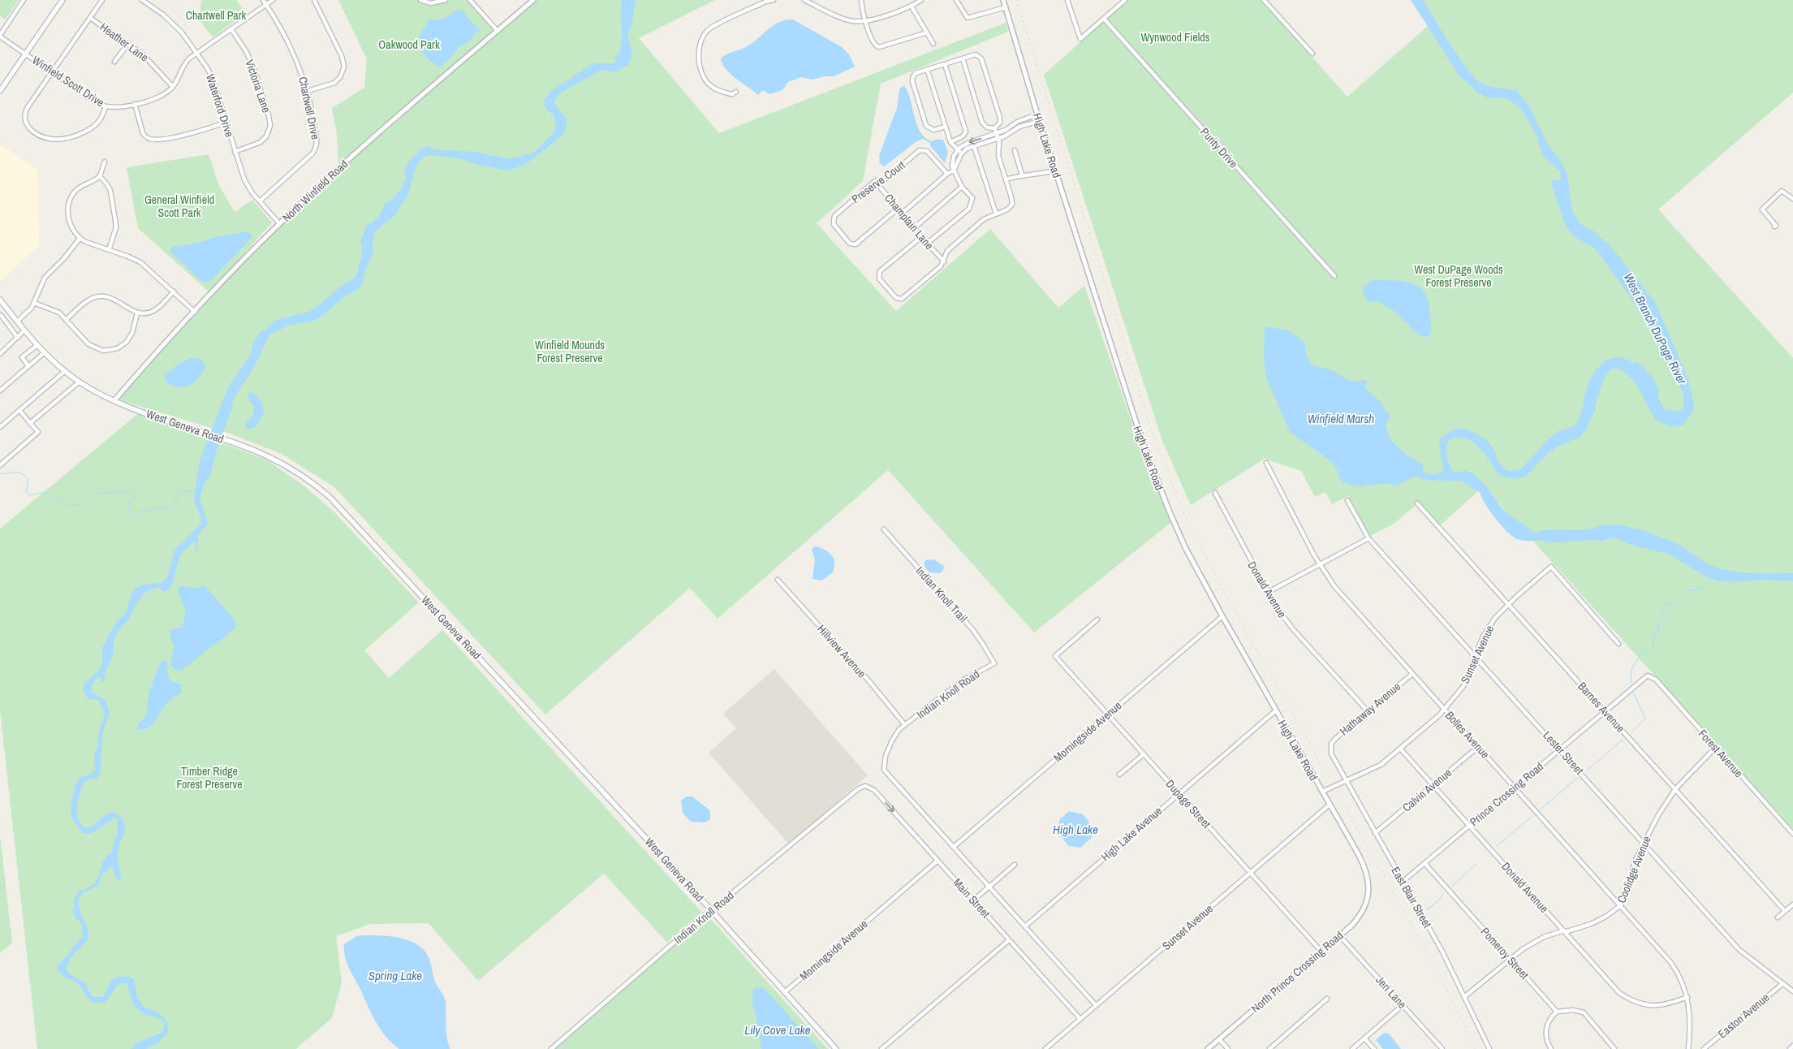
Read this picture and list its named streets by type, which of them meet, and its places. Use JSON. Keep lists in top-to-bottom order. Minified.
{"streets":{"main road":["West Geneva Road"],"street":["Heather Lane","Winfield Scott Drive","Victoria Lane","Waterford Drive","Chartwell Drive","High Lake Road","Purity Drive","Preserve Court","North Winfield Road","Champlain Lane","Donald Avenue","Indian Knoll Trail","Hillview Avenue","Sunset Avenue","Indian Knoll Road","Barnes Avenue","Hathaway Avenue","Morningside Avenue","Bolles Avenue","Lester Street","Forest Avenue","Calvin Avenue","Prince Crossing Road","Dupage Street","High Lake Avenue","Coolidge Avenue","East Blair Street","Main Street","Pomeroy Street","North Prince Crossing Road","Jeri Lane","Easton Avenue"]},"crossings":[["Heather Lane","Winfield Scott Drive"],["Victoria Lane","Waterford Drive"],["Waterford Drive","Chartwell Drive"],["Waterford Drive","North Winfield Road"],["High Lake Road","Sunset Avenue"],["High Lake Road","Morningside Avenue"],["High Lake Road","High Lake Avenue"],["High Lake Road","North Prince Crossing Road"],["Preserve Court","Champlain Lane"],["North Winfield Road","West Geneva Road"],["West Geneva Road","Indian Knoll Road"],["West Geneva Road","Morningside Avenue"],["Donald Avenue","Sunset Avenue"],["Donald Avenue","Hathaway Avenue"],["Donald Avenue","Bolles Avenue"],["Donald Avenue","Calvin Avenue"],["Donald Avenue","Prince Crossing Road"],["Donald Avenue","Coolidge Avenue"],["Indian Knoll Trail","Indian Knoll Road"],["Hillview Avenue","Indian Knoll Road"],["Sunset Avenue","Barnes Avenue"],["Sunset Avenue","Bolles Avenue"],["Sunset Avenue","Lester Street"],["Sunset Avenue","Dupage Street"],["Sunset Avenue","East Blair Street"],["Sunset Avenue","Main Street"],["Indian Knoll Road","Main Street"],["Barnes Avenue","Prince Crossing Road"],["Barnes Avenue","Coolidge Avenue"],["Hathaway Avenue","Bolles Avenue"],["Hathaway Avenue","East Blair Street"],["Morningside Avenue","Dupage Street"],["Morningside Avenue","Main Street"],["Bolles Avenue","Calvin Avenue"],["Bolles Avenue","Prince Crossing Road"],["Bolles Avenue","Coolidge Avenue"],["Lester Street","Prince Crossing Road"],["Lester Street","Coolidge Avenue"],["Lester Street","Easton Avenue"],["Forest Avenue","Prince Crossing Road"],["Forest Avenue","Coolidge Avenue"],["Calvin Avenue","East Blair Street"],["Prince Crossing Road","East Blair Street"],["Prince Crossing Road","Pomeroy Street"],["Dupage Street","High Lake Avenue"],["Dupage Street","North Prince Crossing Road"],["High Lake Avenue","Main Street"],["Coolidge Avenue","East Blair Street"],["Coolidge Avenue","Pomeroy Street"],["North Prince Crossing Road","Jeri Lane"]],"water":["West Branch DuPage River","Winfield Marsh","High Lake","Spring Lake","Lily Cove Lake"],"parks":["Chartwell Park","Wynwood Fields","Oakwood Park","General Winfield Scott Park","West DuPage Woods Forest Preserve","Winfield Mounds Forest Preserve","Timber Ridge Forest Preserve"]}
